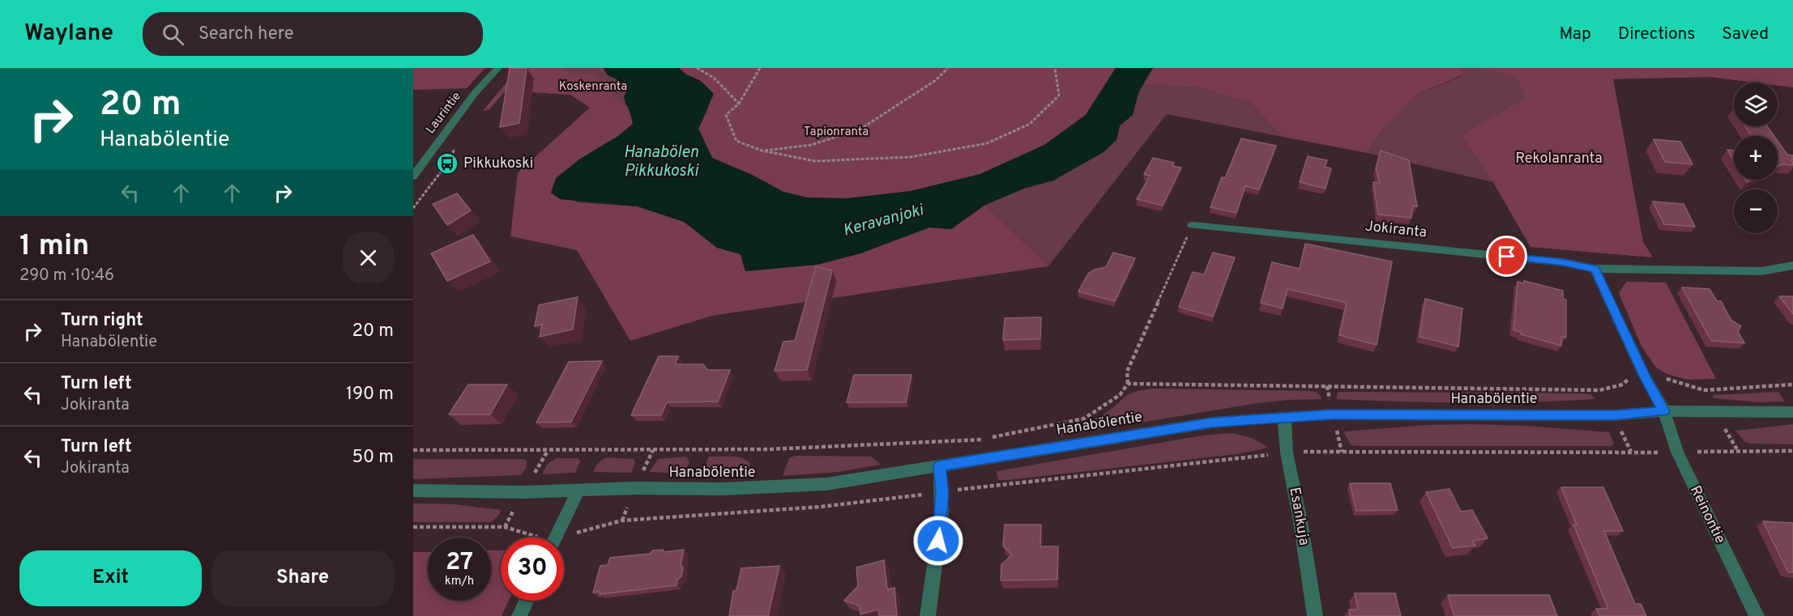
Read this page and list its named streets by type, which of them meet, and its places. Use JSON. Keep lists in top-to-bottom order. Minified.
{"streets":{"street":["Laurintie","Jokiranta","Hanabölentie","Reinontie","Esankuja"]},"crossings":[["Hanabölentie","Reinontie"],["Hanabölentie","Esankuja"]],"water":["Hanabölen Pikkukoski","Keravanjoki"],"parks":["Koskenranta","Tapionranta","Rekolanranta"],"places":{"bus stop":["Pikkukoski"]},"page":{"header":"Waylane","search":"Search here","nav":["Map","Directions","Saved"],"turn":["20 m","Hanabölentie"],"map_buttons":["+","−"],"heading":["1 min","290 m · 10:46"],"list":[{"name":"Turn right","note":"Hanabölentie","value":"20 m"},{"name":"Turn left","note":"Jokiranta","value":"190 m"},{"name":"Turn left","note":"Jokiranta","value":"50 m"}],"speed":"27 km/h","limit":"30","buttons":["Exit","Share"]}}
